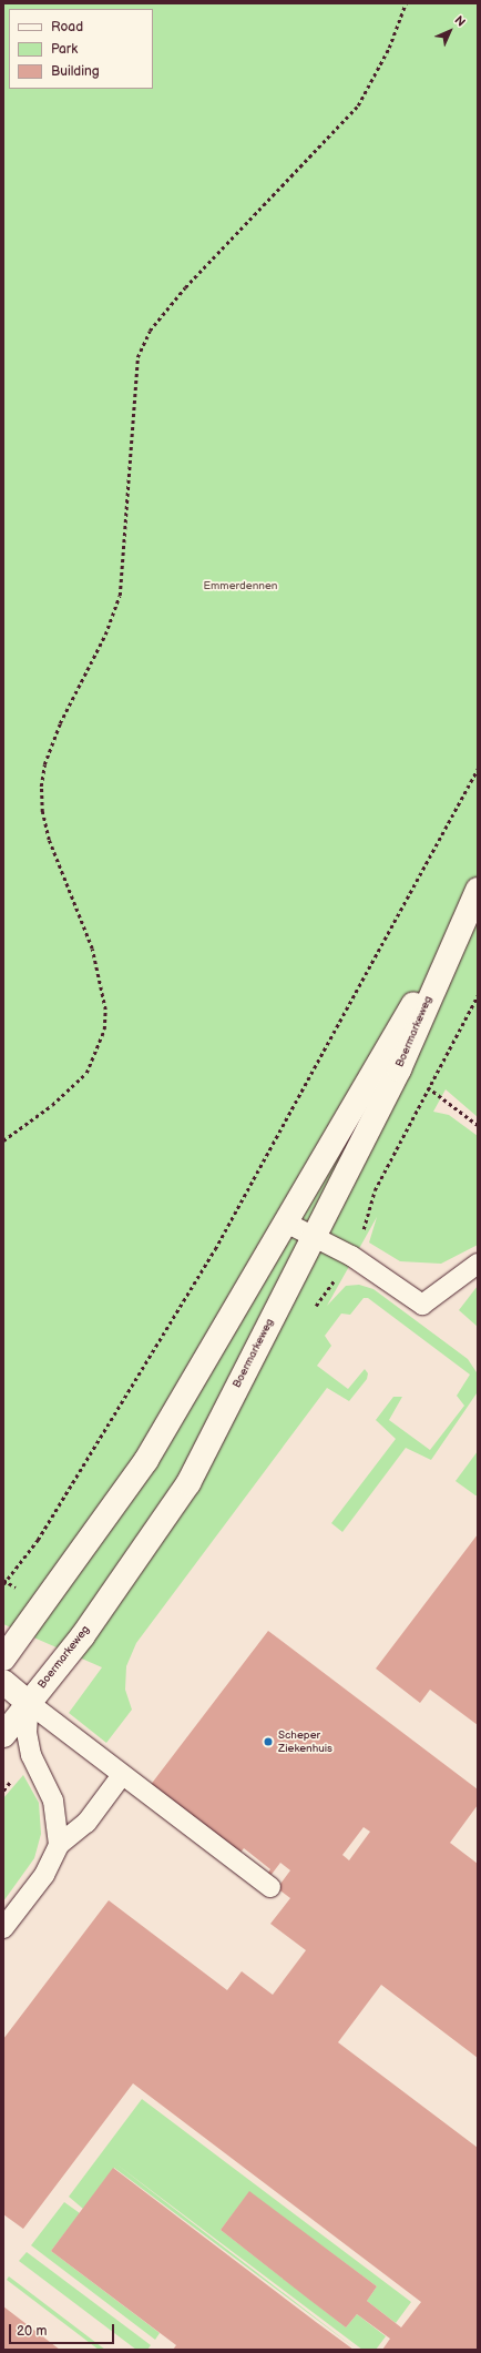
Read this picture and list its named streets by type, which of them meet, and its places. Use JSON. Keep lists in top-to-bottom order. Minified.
{"streets":{"street":["Boermarkeweg"]},"parks":["Emmerdennen"],"places":["Scheper Ziekenhuis"],"legend":["Road","Park","Building"],"scale_bar":"20 m","north":"top right"}
